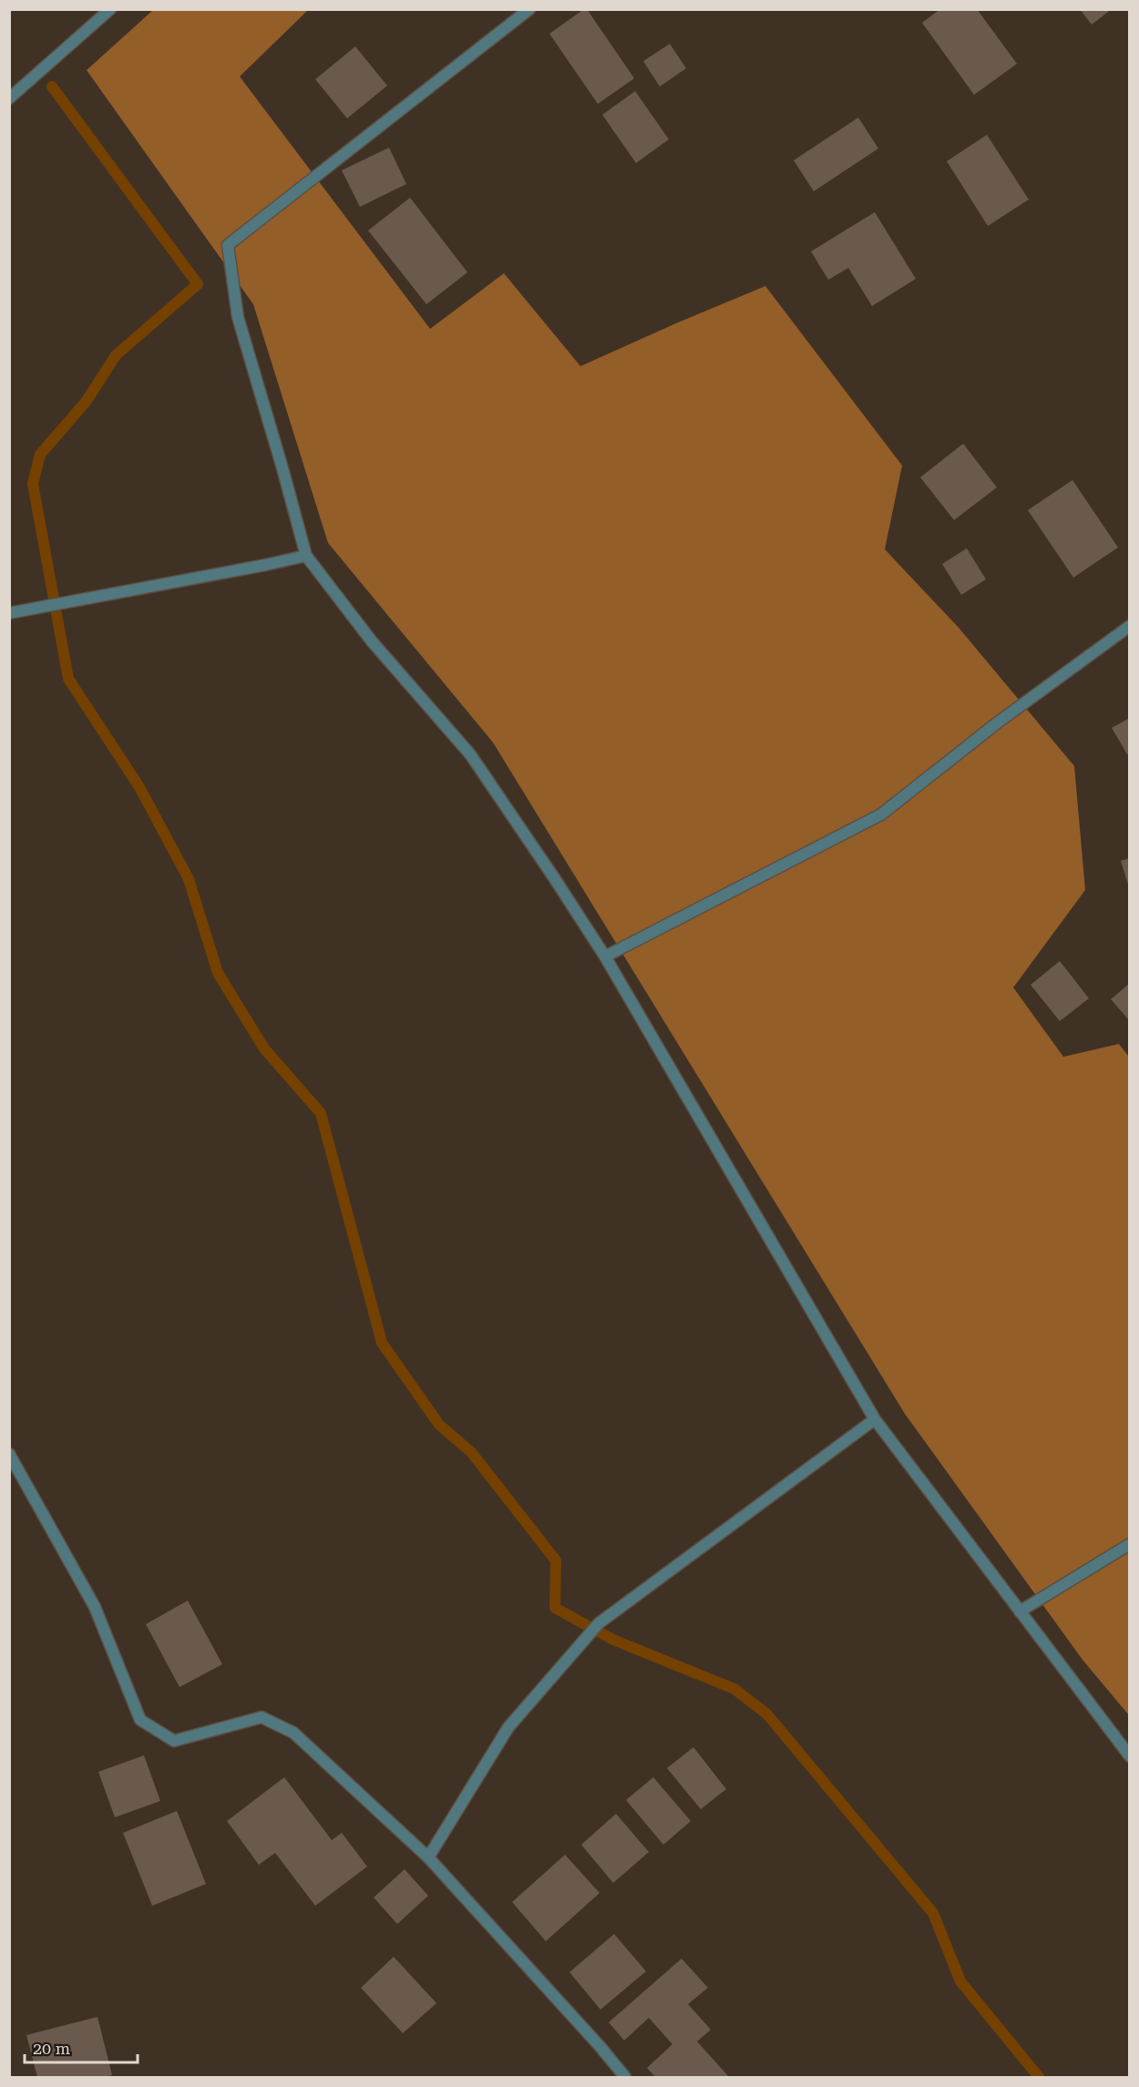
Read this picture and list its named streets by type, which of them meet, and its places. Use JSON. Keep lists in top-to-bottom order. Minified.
{"scale_bar":"20 m"}
